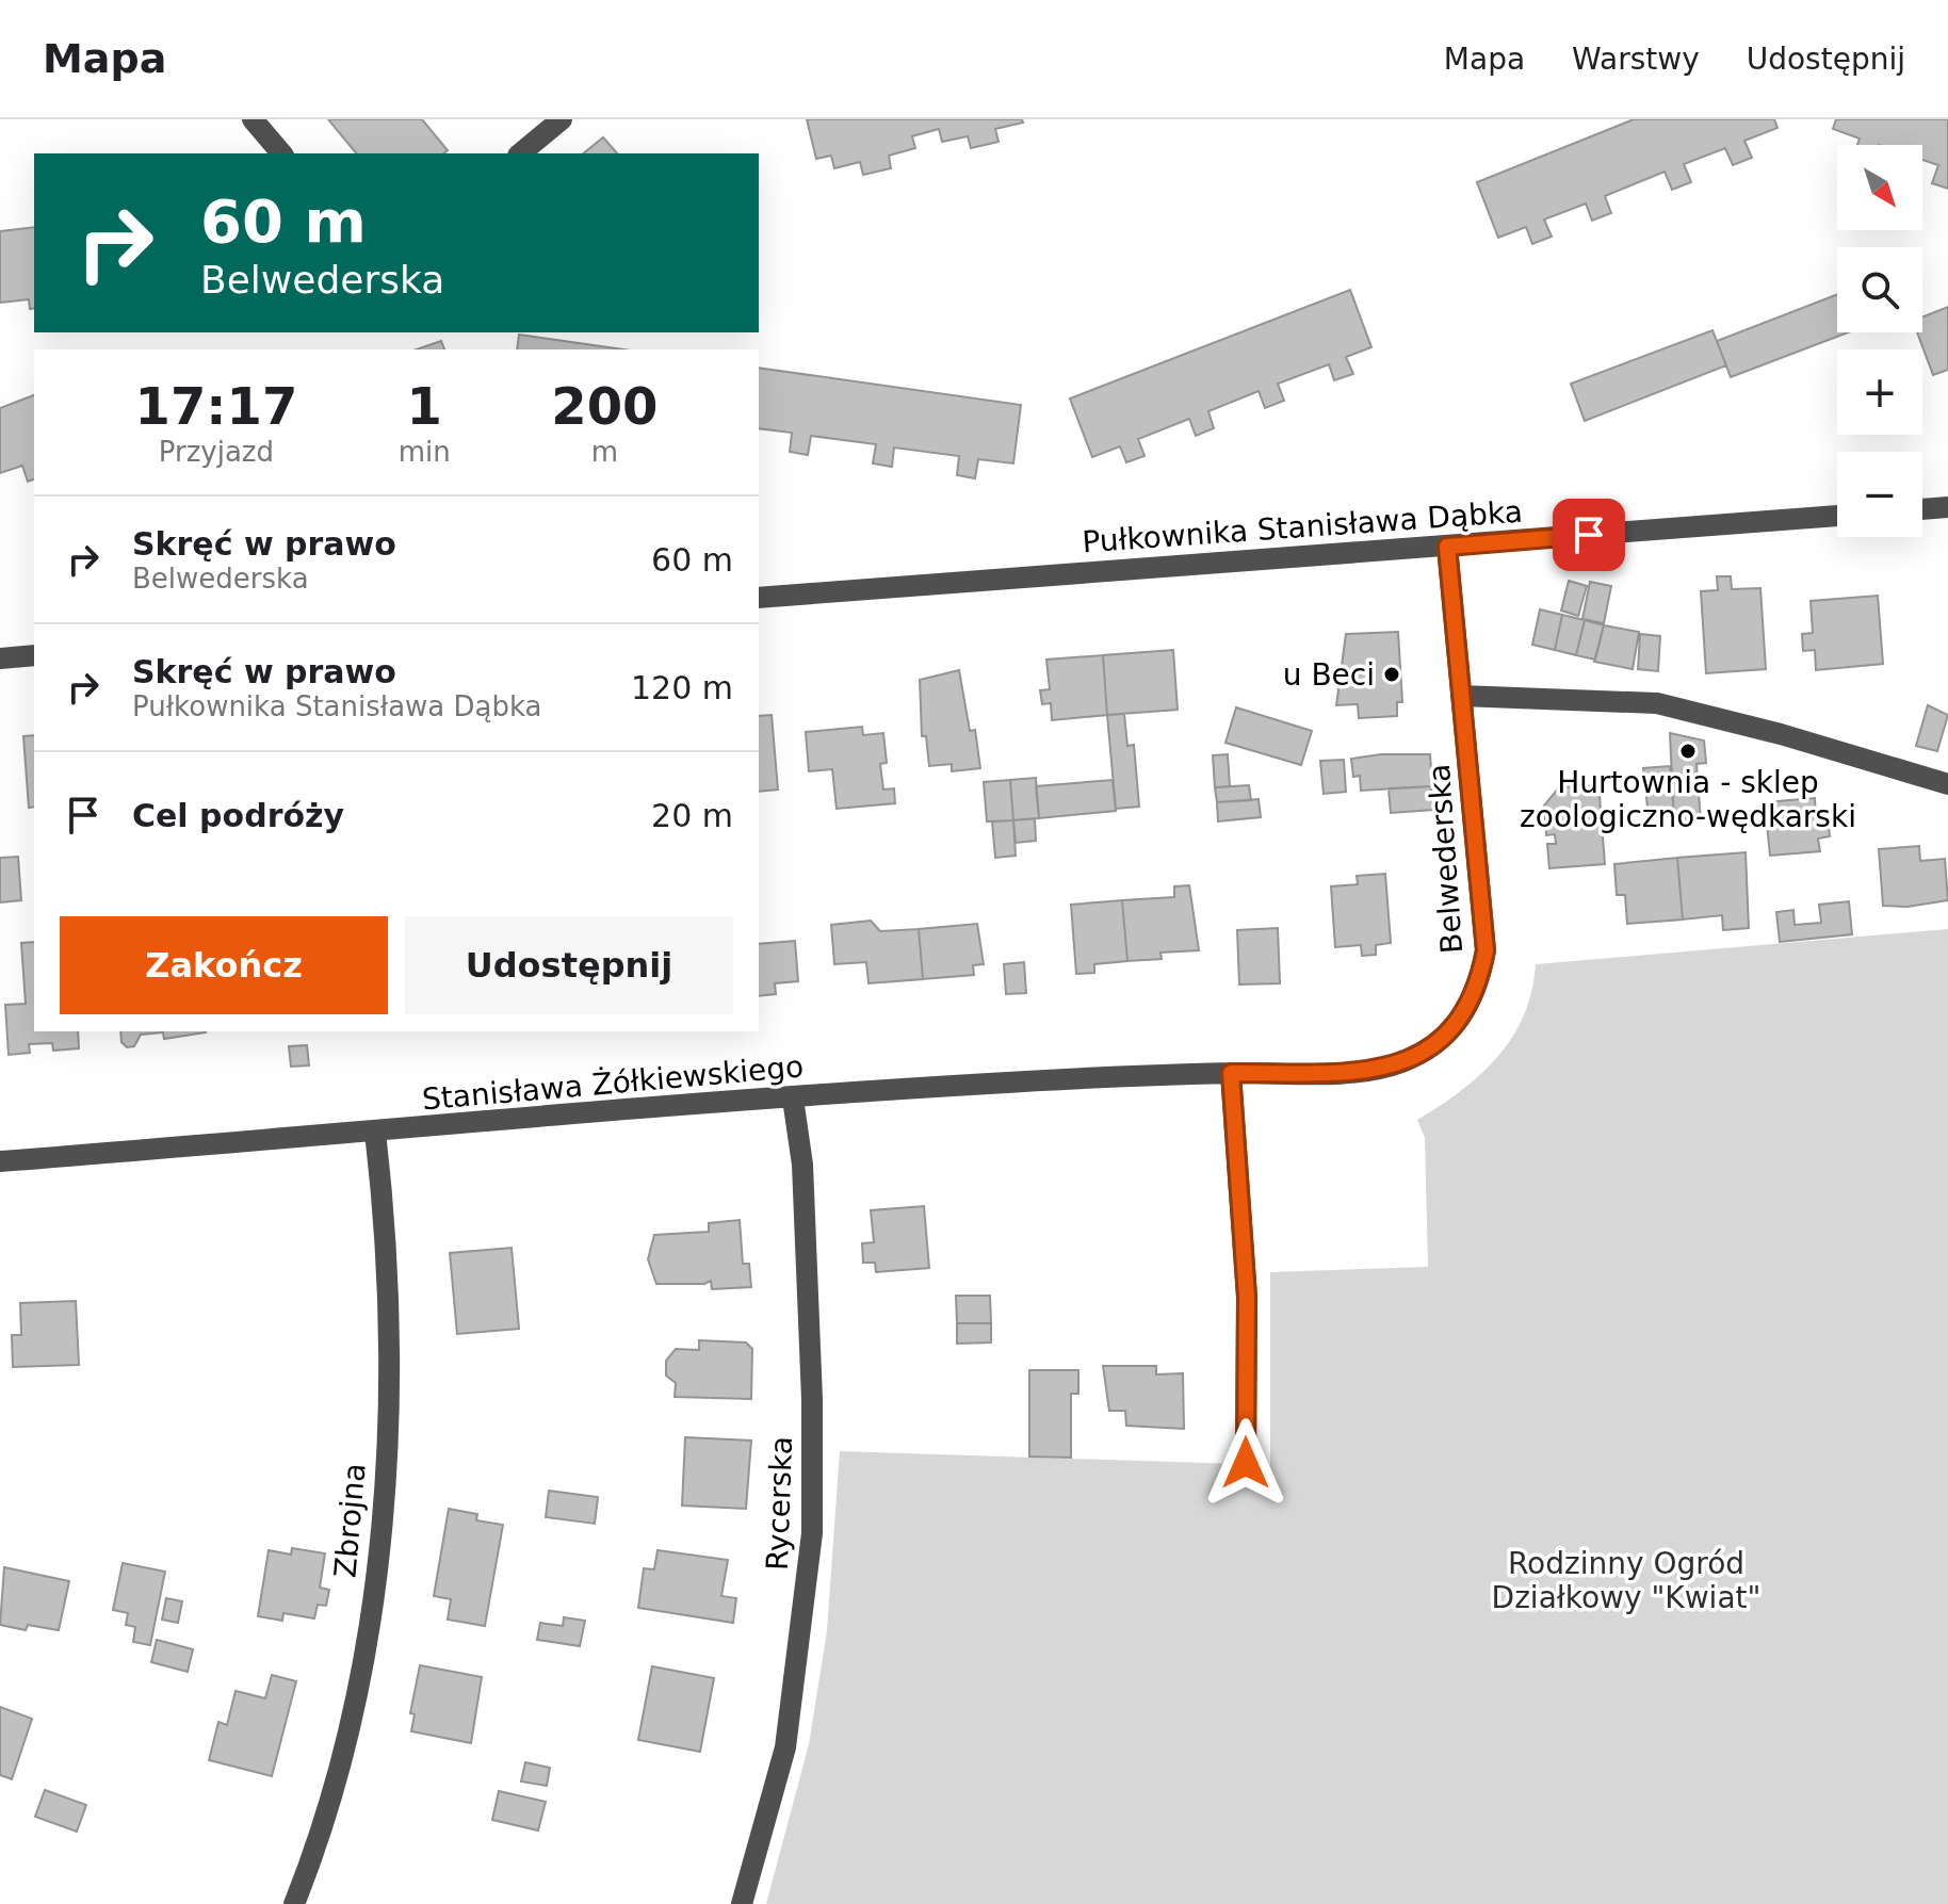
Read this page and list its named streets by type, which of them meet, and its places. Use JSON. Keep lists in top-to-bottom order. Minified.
{"streets":{"street":["Pułkownika Stanisława Dąbka","Belwederska","Stanisława Żółkiewskiego","Rycerska","Zbrojna"]},"crossings":[["Pułkownika Stanisława Dąbka","Belwederska"],["Belwederska","Stanisława Żółkiewskiego"],["Stanisława Żółkiewskiego","Rycerska"],["Stanisława Żółkiewskiego","Zbrojna"]],"parks":["Rodzinny Ogród Działkowy \"Kwiat\""],"places":["u Beci","Hurtownia - sklep zoologiczno-wędkarski"],"north":"bottom right","page":{"header":"Mapa","nav":["Mapa","Warstwy","Udostępnij"],"map_buttons":["+","−"],"turn":["60 m","Belwederska"],"eta":["17:17","Przyjazd","1","min","200","m"],"list":[{"name":"Skręć w prawo","note":"Belwederska","value":"60 m"},{"name":"Skręć w prawo","note":"Pułkownika Stanisława Dąbka","value":"120 m"},{"name":"Cel podróży","value":"20 m"}],"buttons":["Zakończ","Udostępnij"]}}
